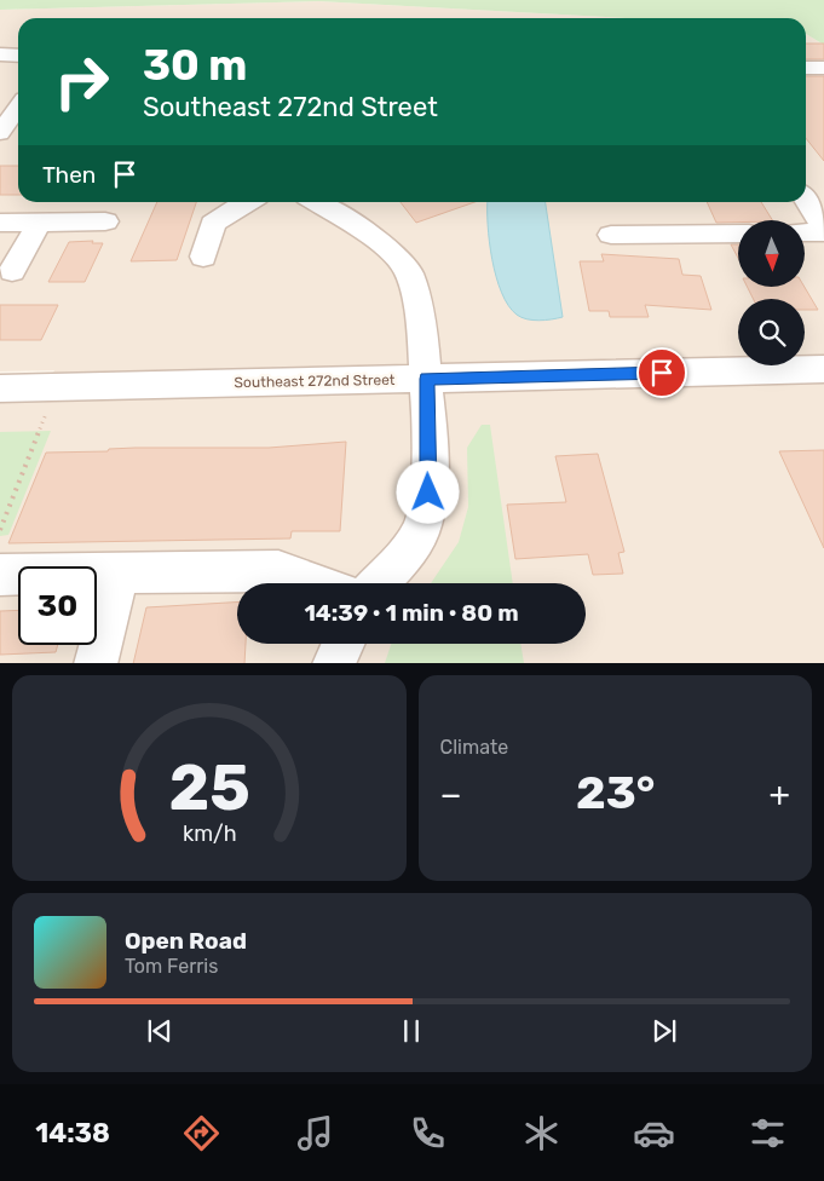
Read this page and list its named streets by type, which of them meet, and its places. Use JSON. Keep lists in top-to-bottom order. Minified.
{"streets":{"street":["Southeast 272nd Street"]},"north":"bottom","page":{"turn":["30 m","Southeast 272nd Street"],"then":"Then","limit":"30","trip":"14:39 · 1 min · 80 m","tile":"Climate","heat":["−","23°","+"],"song":["Open Road","Tom Ferris"],"tabs":"14:38","gauge":["25","km/h"]}}
